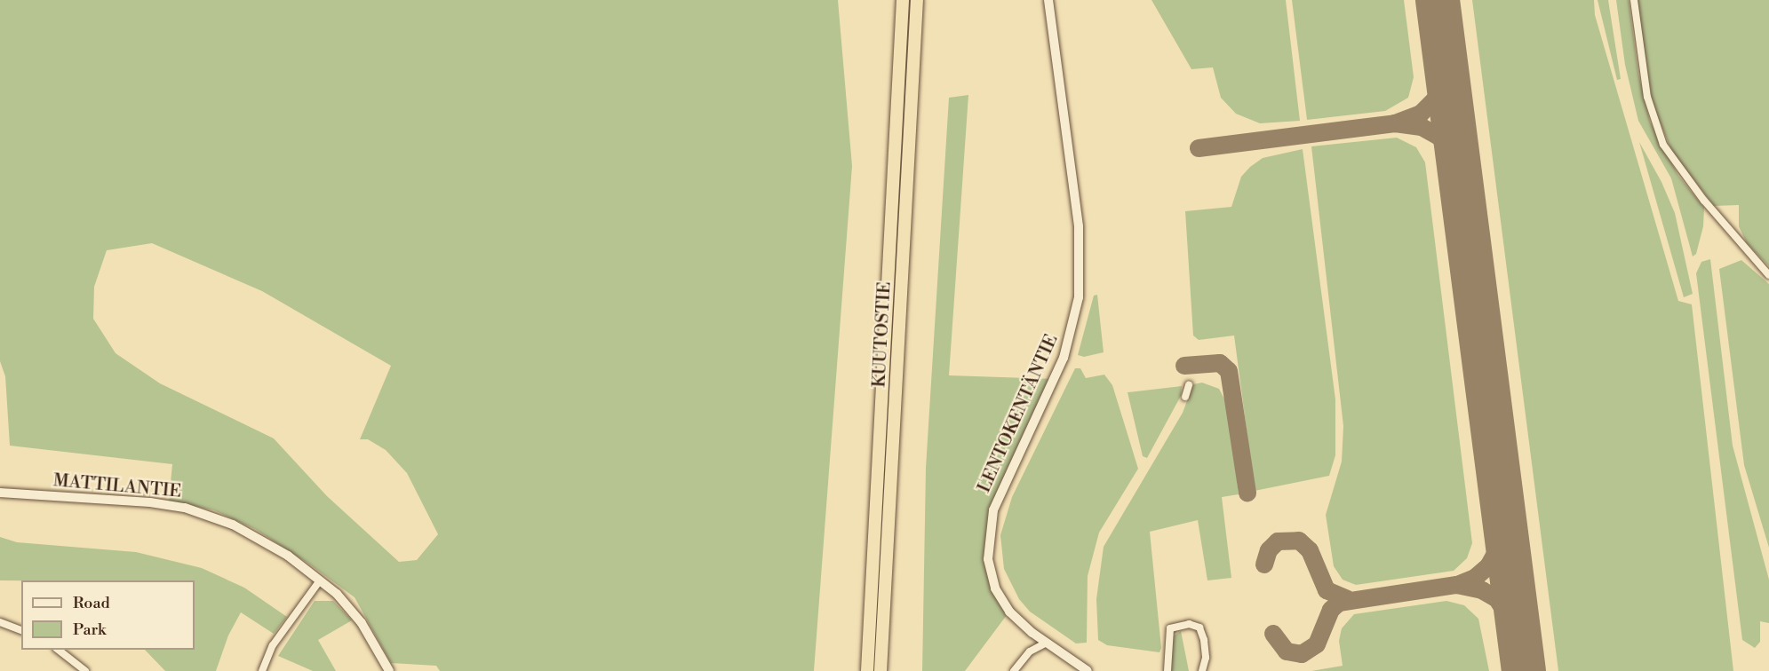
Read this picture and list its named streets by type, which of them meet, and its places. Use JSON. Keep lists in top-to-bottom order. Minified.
{"streets":{"highway":["KUUTOSTIE"],"street":["LENTOKENTÄNTIE","MATTILANTIE"]},"legend":["Road","Park"]}
